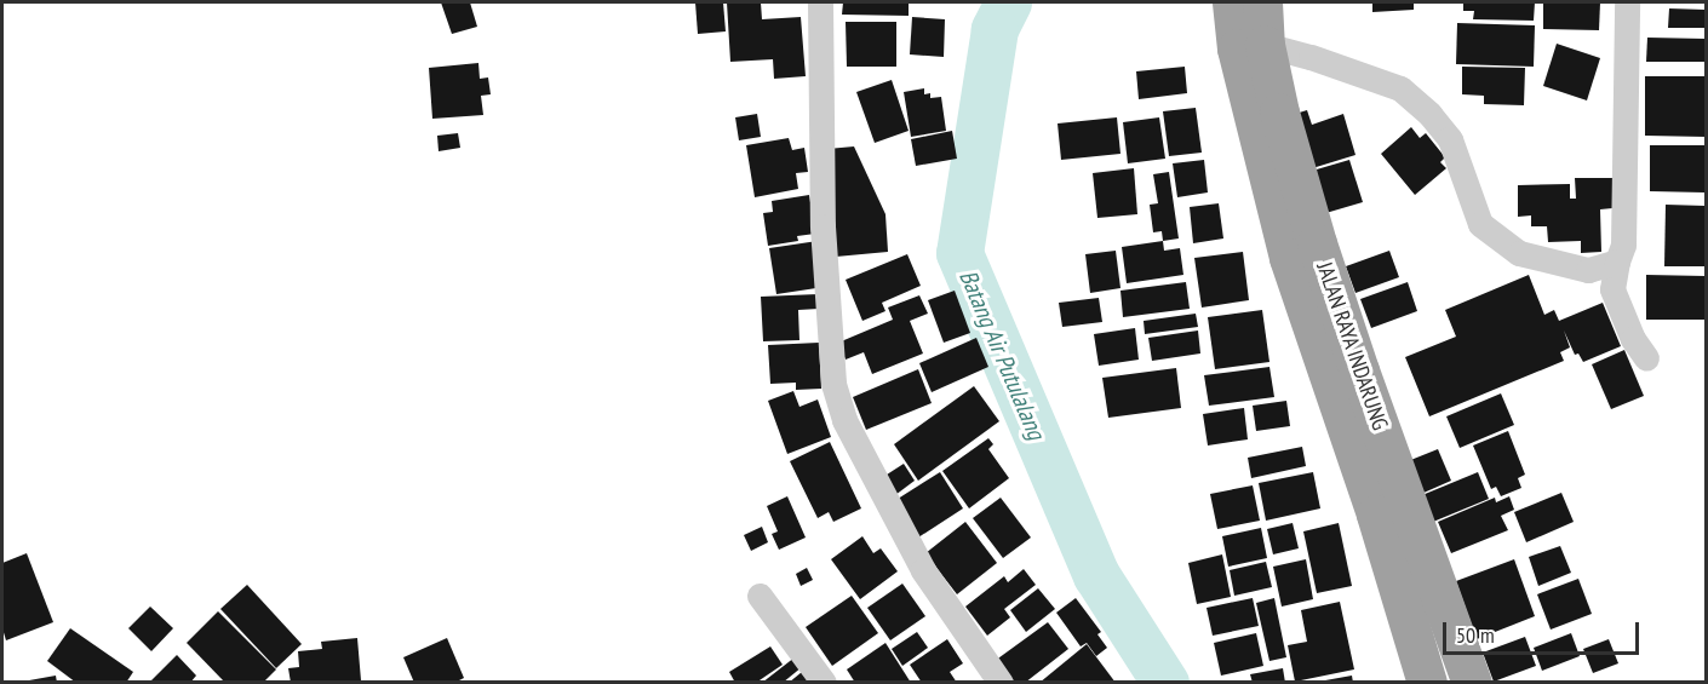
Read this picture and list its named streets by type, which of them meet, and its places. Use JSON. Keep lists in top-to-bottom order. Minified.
{"streets":{"highway":["JALAN RAYA INDARUNG"]},"water":["Batang Air Putulalang"],"scale_bar":"50 m"}
